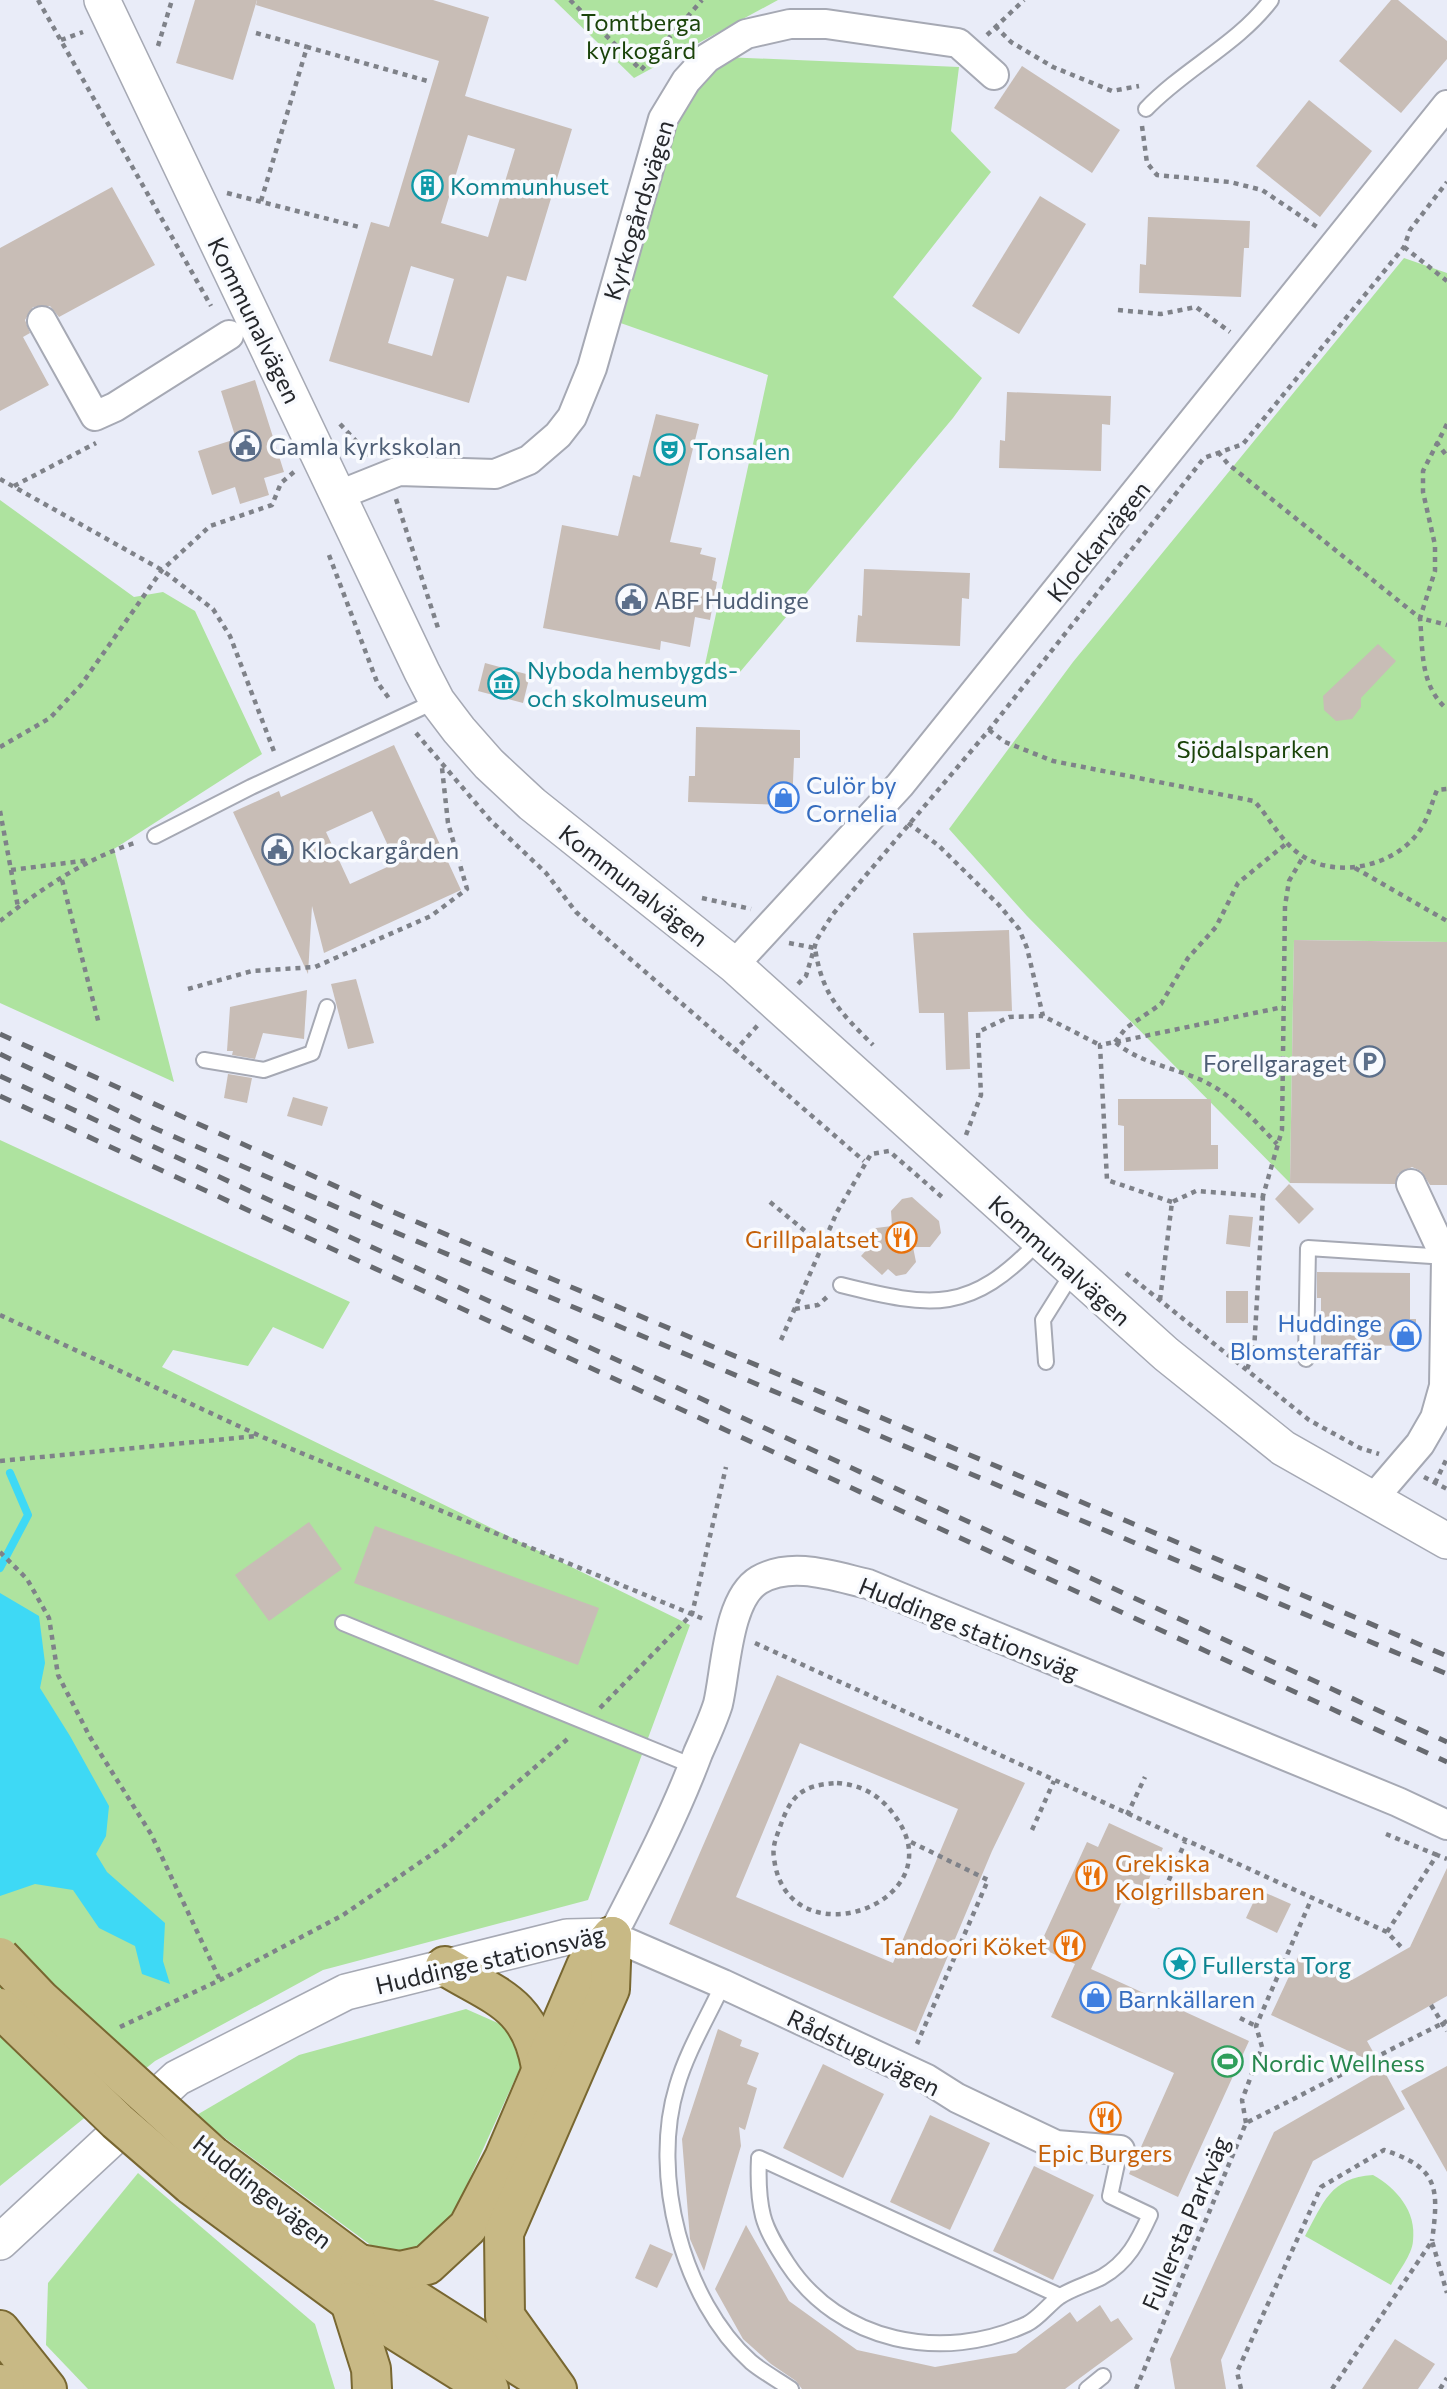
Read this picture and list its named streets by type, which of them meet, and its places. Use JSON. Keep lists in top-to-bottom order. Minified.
{"streets":{"main road":["Huddingevägen"],"street":["Kyrkogårdsvägen","Kommunalvägen","Klockarvägen","Huddinge stationsväg","Rådstuguvägen"],"path":["Fullersta Parkväg"]},"crossings":[["Kyrkogårdsvägen","Kommunalvägen"],["Kommunalvägen","Klockarvägen"],["Huddinge stationsväg","Rådstuguvägen"]],"parks":["Tomtberga kyrkogård","Sjödalsparken"],"places":{"building":["Kommunhuset"],"public building":["Gamla kyrkskolan","ABF Huddinge","Klockargården"],"theatre":["Tonsalen"],"museum":["Nyboda hembygds- och skolmuseum"],"shop":["Culör by Cornelia","Huddinge Blomsteraffär","Barnkällaren"],"parking":["Forellgaraget"],"restaurant":["Grillpalatset","Grekiska Kolgrillsbaren","Tandoori Köket","Epic Burgers"],"place":["Fullersta Torg"],"sports":["Nordic Wellness"]}}
